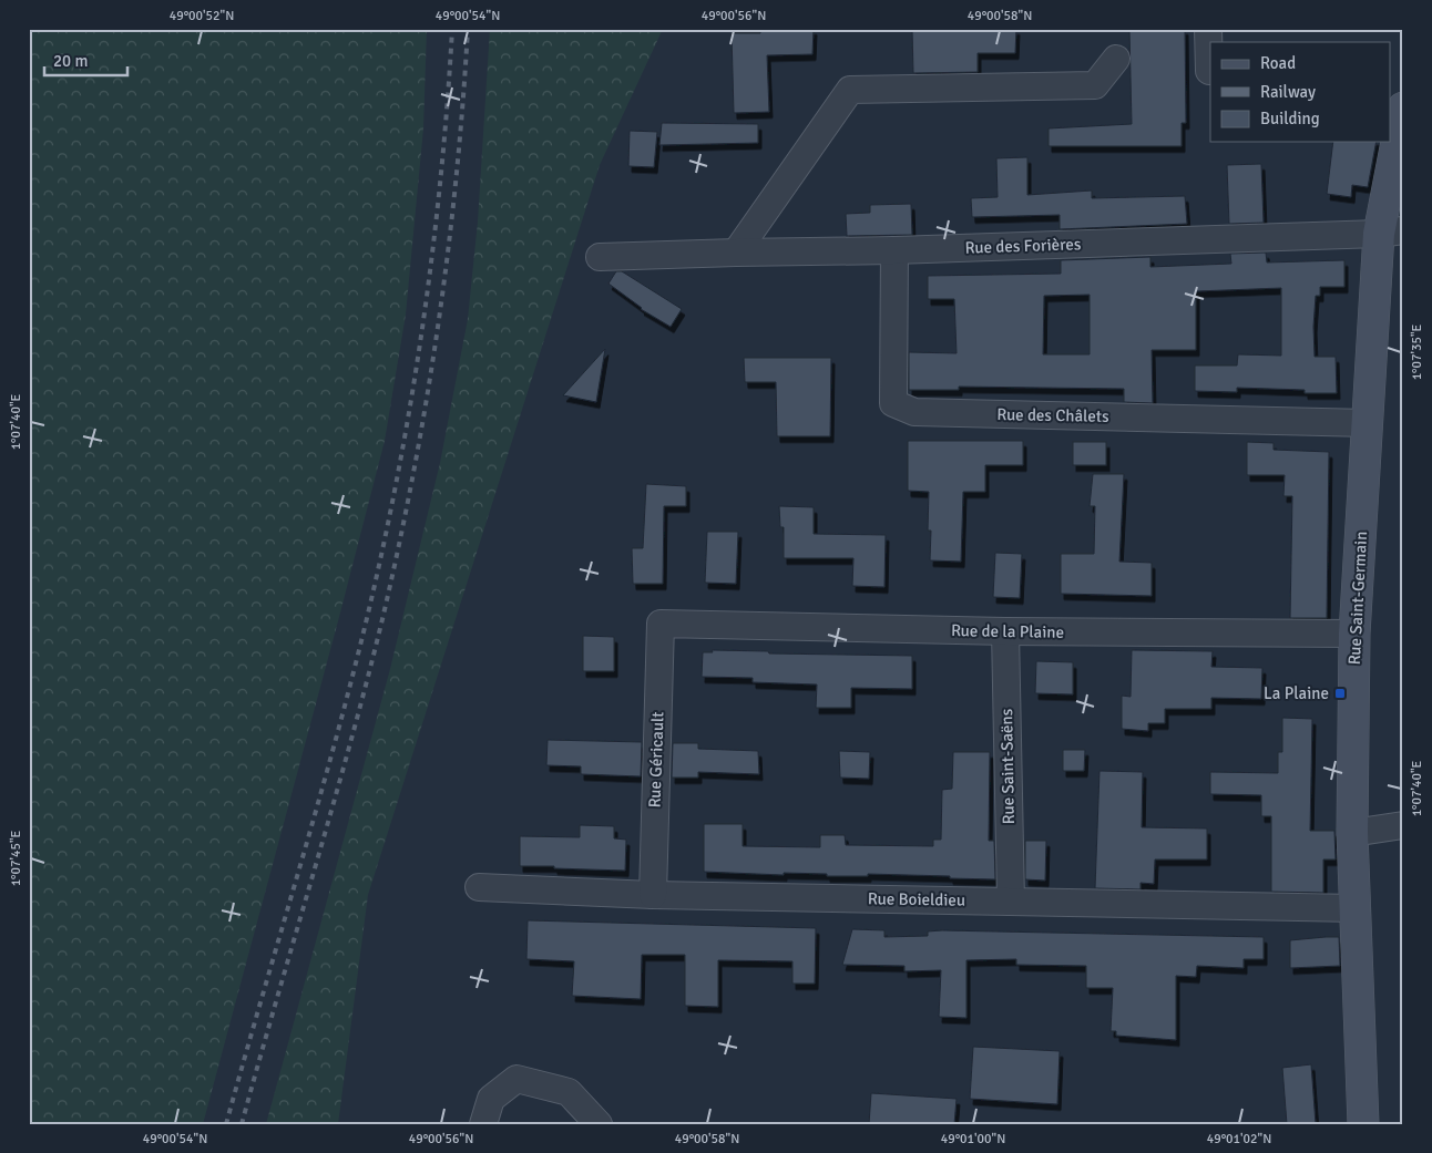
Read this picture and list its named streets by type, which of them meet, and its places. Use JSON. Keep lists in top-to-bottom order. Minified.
{"streets":{"street":["Rue des Forières","Rue des Châlets","Rue Saint-Germain","Rue de la Plaine","Rue Géricault","Rue Saint-Saëns","Rue Boieldieu"]},"crossings":[["Rue des Forières","Rue des Châlets"],["Rue des Forières","Rue Saint-Germain"],["Rue des Châlets","Rue Saint-Germain"],["Rue Saint-Germain","Rue de la Plaine"],["Rue Saint-Germain","Rue Boieldieu"],["Rue de la Plaine","Rue Géricault"],["Rue de la Plaine","Rue Saint-Saëns"],["Rue Géricault","Rue Boieldieu"],["Rue Saint-Saëns","Rue Boieldieu"]],"places":{"transit":["La Plaine"]},"legend":["Road","Railway","Building"],"scale_bar":"20 m","coordinates":["49°00'52\"N","49°00'54\"N","49°00'56\"N","49°00'58\"N","1°07'35\"E","1°07'40\"E","1°07'45\"E","49°01'00\"N","49°01'02\"N"]}
